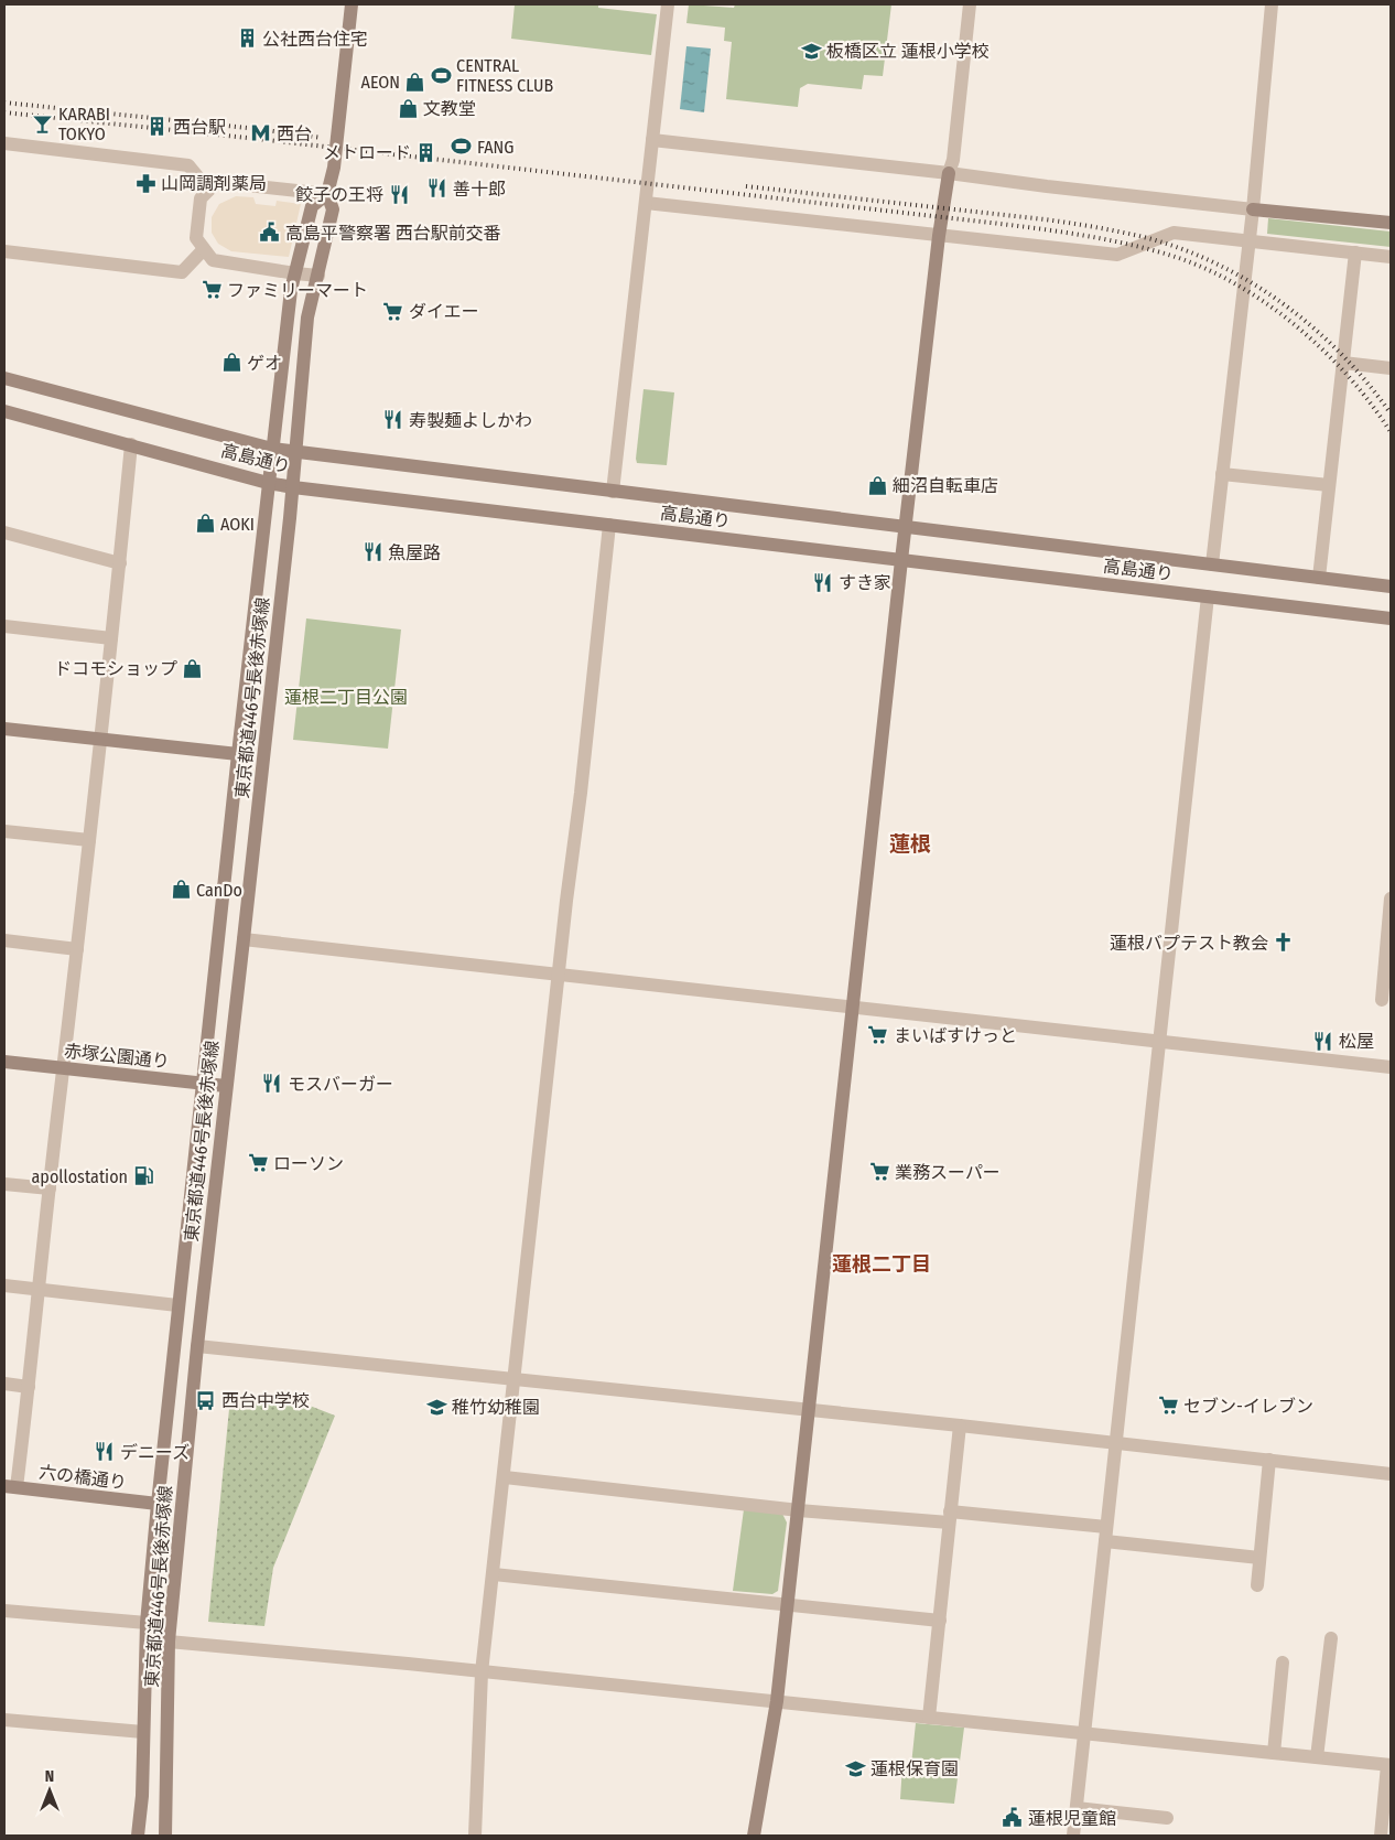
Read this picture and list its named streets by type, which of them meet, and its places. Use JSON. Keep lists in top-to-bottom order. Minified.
{"streets":{"main road":["高島通り","東京都道446号長後赤塚線","赤塚公園通り","六の橋通り"]},"crossings":[["高島通り","東京都道446号長後赤塚線"],["東京都道446号長後赤塚線","赤塚公園通り"],["東京都道446号長後赤塚線","六の橋通り"]],"districts":["蓮根","蓮根二丁目"],"parks":["蓮根二丁目公園"],"places":{"building":["公社西台住宅","西台駅","メトロード"],"school or university":["板橋区立 蓮根小学校","稚竹幼稚園","蓮根保育園"],"sports":["CENTRAL FITNESS CLUB","FANG"],"shop":["AEON","文教堂","ゲオ","細沼自転車店","AOKI","ドコモショップ","CanDo"],"bar":["KARABI TOKYO"],"metro station":["西台"],"pharmacy":["山岡調剤薬局"],"restaurant":["善十郎","餃子の王将","寿製麺よしかわ","魚屋路","すき家","松屋","モスバーガー","デニーズ"],"public building":["高島平警察署 西台駅前交番","蓮根児童館"],"supermarket":["ファミリーマート","ダイエー","まいばすけっと","ローソン","業務スーパー","セブン-イレブン"],"church":["蓮根バプテスト教会"],"fuel station":["apollostation"],"bus stop":["西台中学校"]},"north":"top"}
